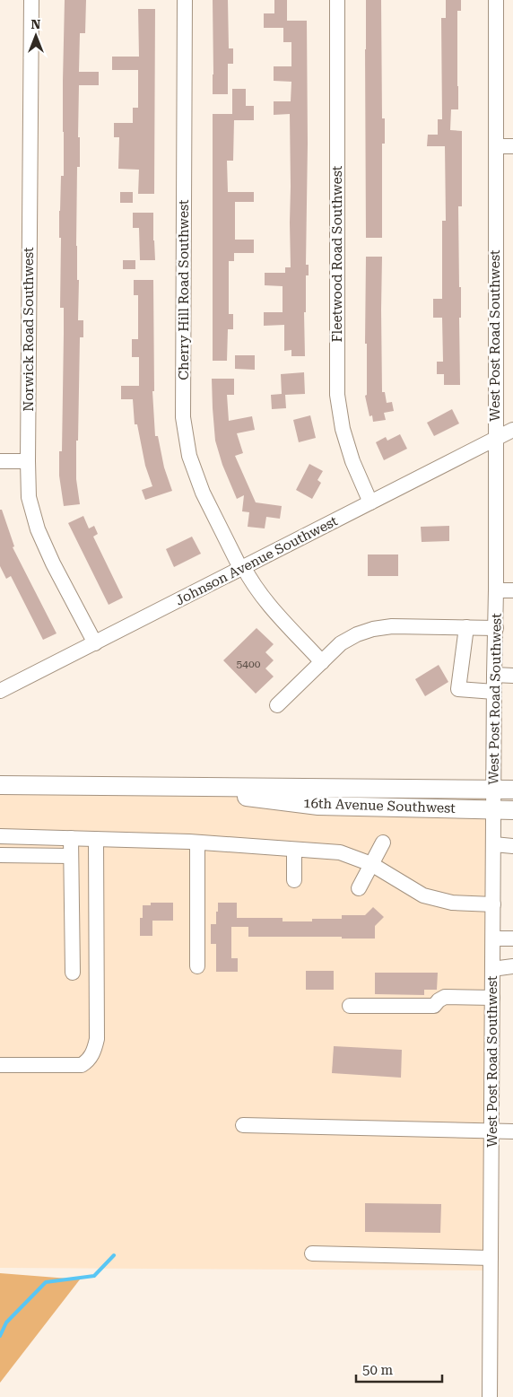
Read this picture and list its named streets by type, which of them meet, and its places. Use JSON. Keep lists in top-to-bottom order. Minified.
{"streets":{"main road":["16th Avenue Southwest"],"street":["Fleetwood Road Southwest","Cherry Hill Road Southwest","Norwick Road Southwest","West Post Road Southwest","Johnson Avenue Southwest"]},"crossings":[["Fleetwood Road Southwest","Johnson Avenue Southwest"],["Cherry Hill Road Southwest","Johnson Avenue Southwest"],["Norwick Road Southwest","Johnson Avenue Southwest"],["West Post Road Southwest","Johnson Avenue Southwest"],["West Post Road Southwest","16th Avenue Southwest"]],"house_numbers":["5400"],"scale_bar":"50 m","north":"top"}
